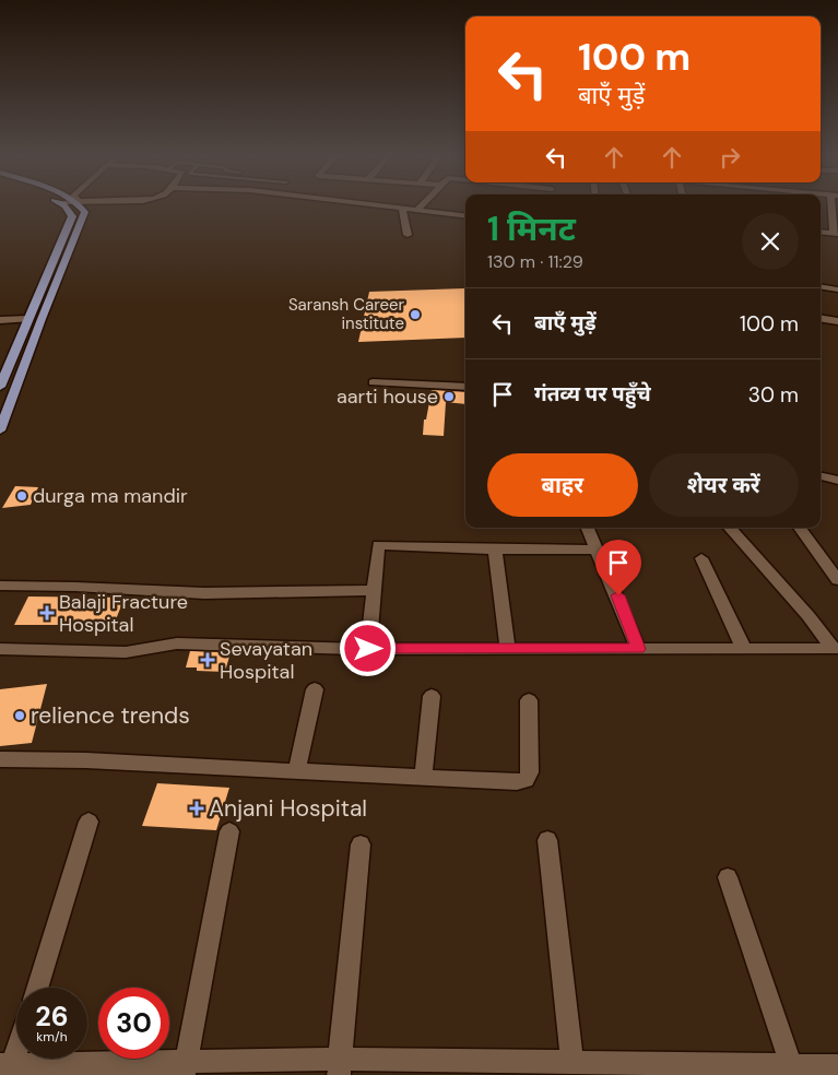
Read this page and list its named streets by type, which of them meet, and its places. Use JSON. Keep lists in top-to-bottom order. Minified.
{"places":{"other":["Saransh Career institute","aarti house","durga ma mandir","relience trends"],"health":["Balaji Fracture Hospital","Sevayatan Hospital","Anjani Hospital"]},"page":{"turn":["100 m","बाएँ मुड़ें"],"heading":["1 मिनट","130 m · 11:29"],"list":[{"name":"बाएँ मुड़ें","value":"100 m"},{"name":"गंतव्य पर पहुँचे","value":"30 m"}],"buttons":["बाहर","शेयर करें"],"speed":"26 km/h","limit":"30"}}
